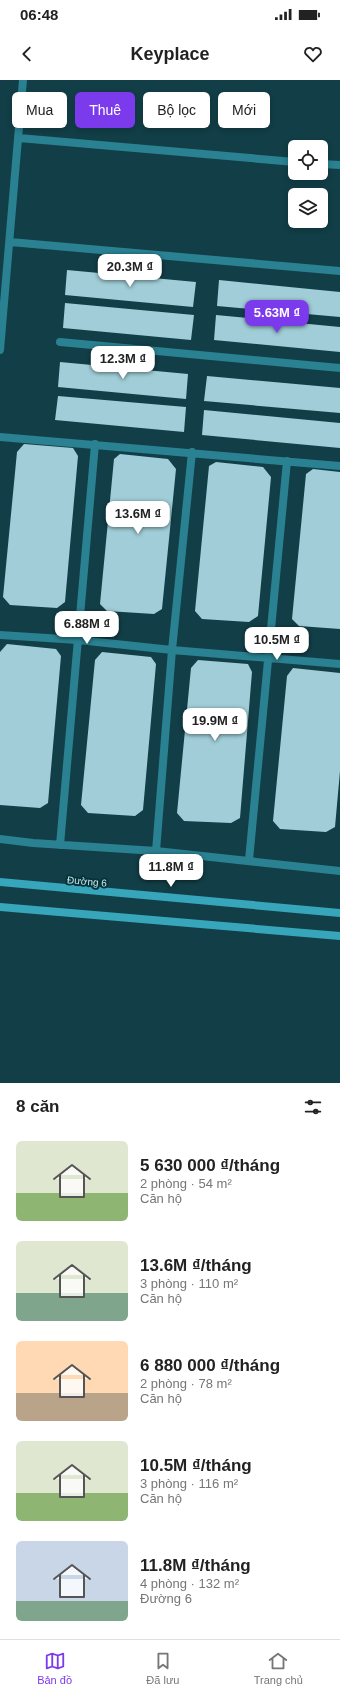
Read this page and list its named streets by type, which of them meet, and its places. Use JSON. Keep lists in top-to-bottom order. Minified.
{"streets":{"main road":["Đường 6"]},"page":{"status":"06:48","header":"Keyplace","chip":["Mua","Thuê","Bộ lọc","Mới"],"price":["20.3M ₫","5.63M ₫","12.3M ₫","13.6M ₫","6.88M ₫","10.5M ₫","19.9M ₫","11.8M ₫"],"heading":"8 căn","list":[{"name":"5 630 000 ₫/tháng","note":"2 phòng · 54 m² · Căn hộ"},{"name":"13.6M ₫/tháng","note":"3 phòng · 110 m² · Căn hộ"},{"name":"6 880 000 ₫/tháng","note":"2 phòng · 78 m² · Căn hộ"},{"name":"10.5M ₫/tháng","note":"3 phòng · 116 m² · Căn hộ"},{"name":"11.8M ₫/tháng","note":"4 phòng · 132 m² · Đường 6"}],"tabs":["Bản đồ","Đã lưu","Trang chủ"]}}
